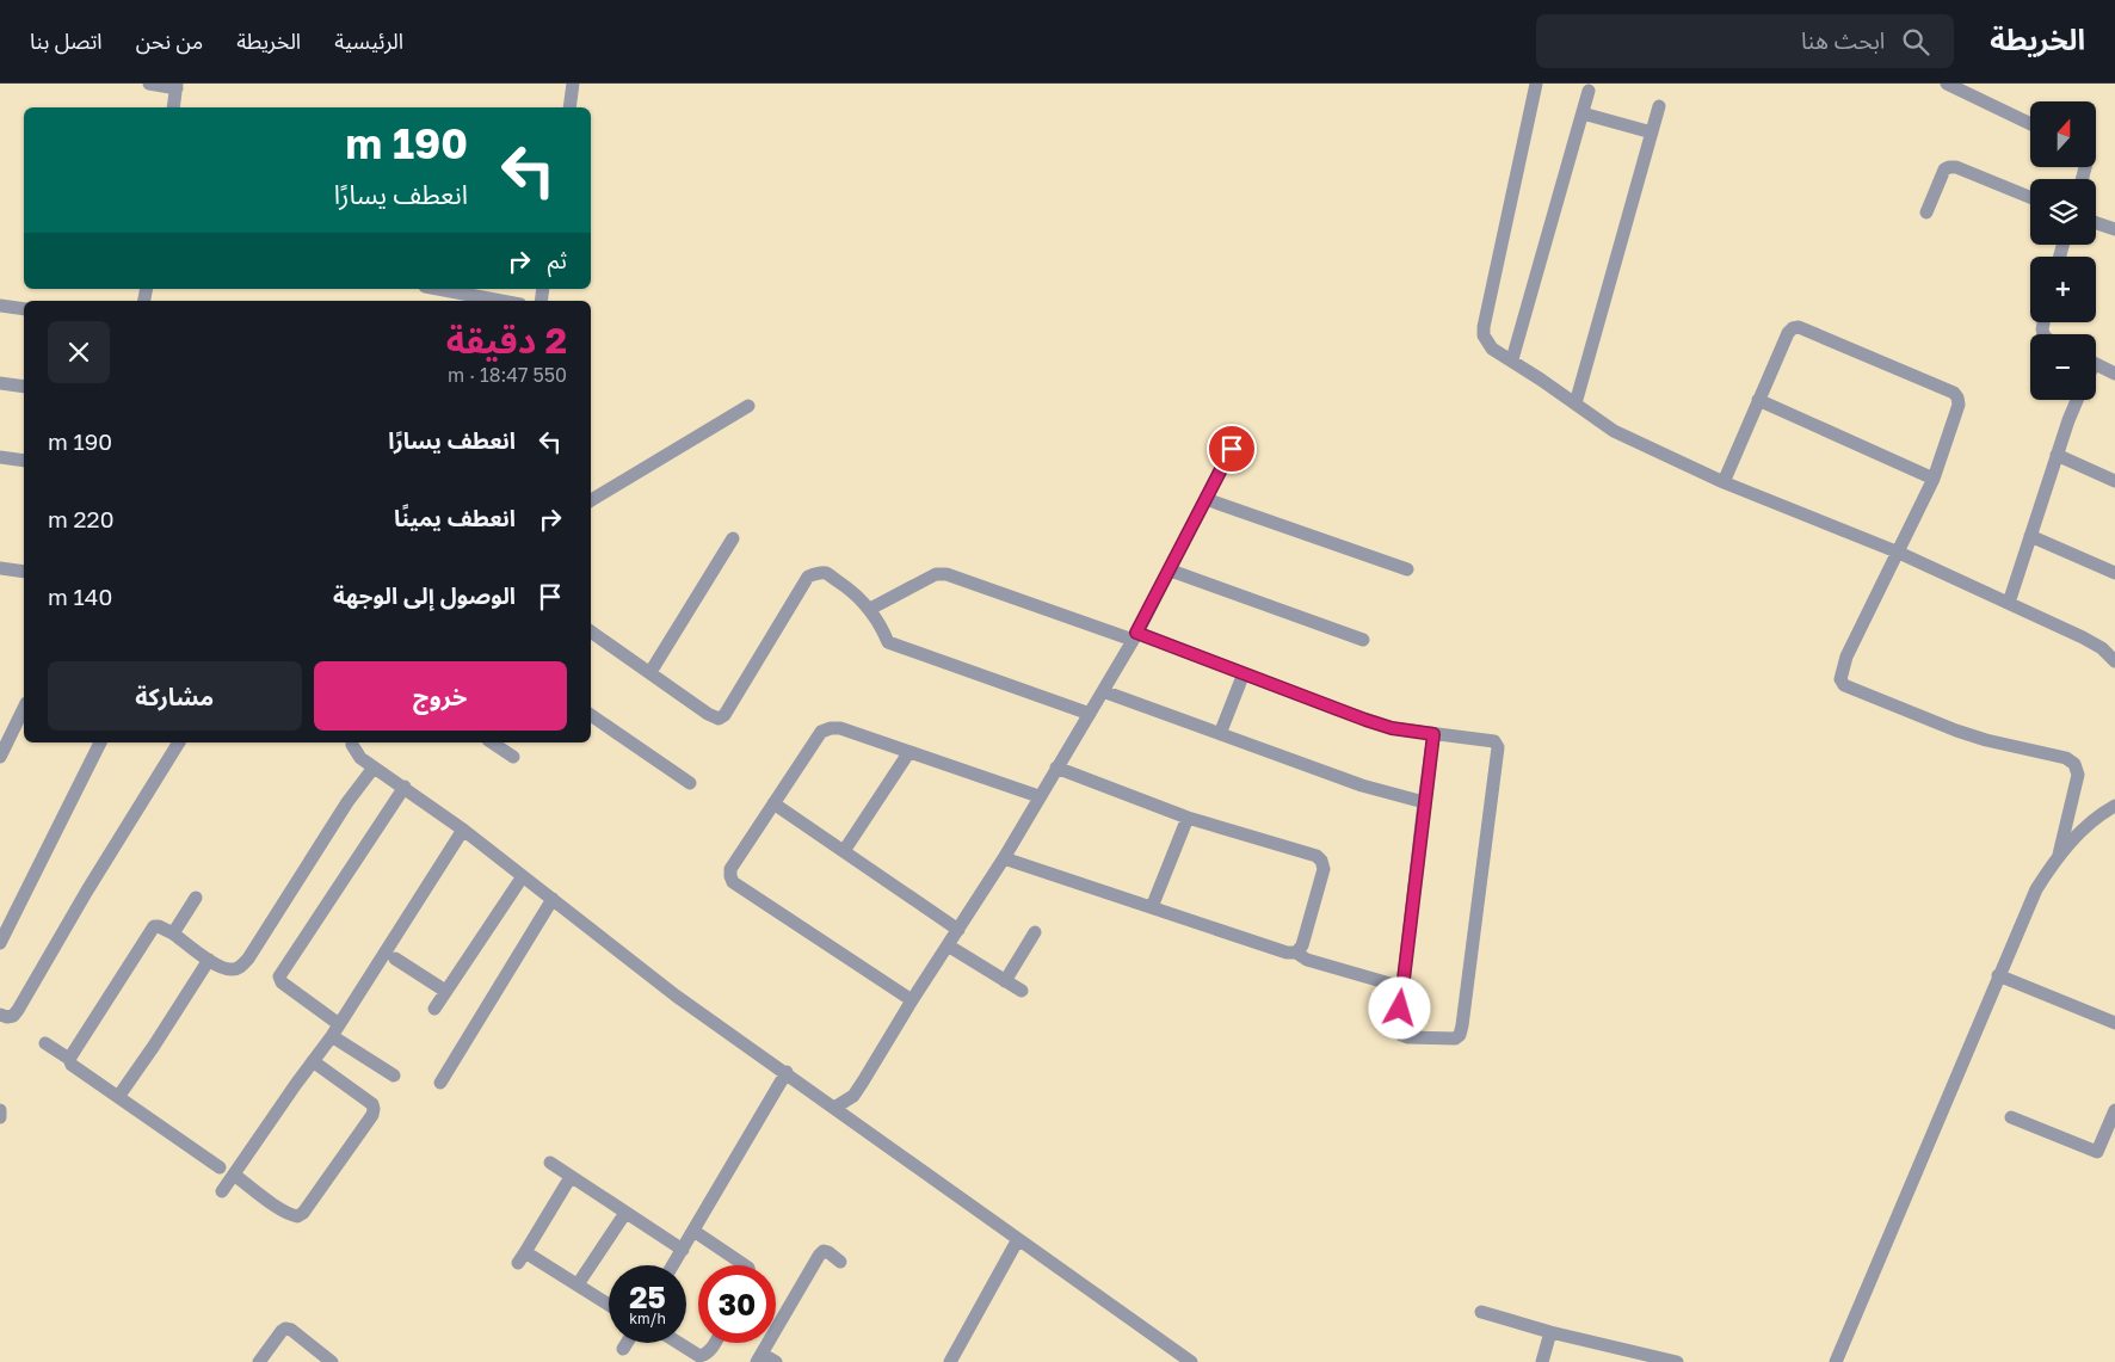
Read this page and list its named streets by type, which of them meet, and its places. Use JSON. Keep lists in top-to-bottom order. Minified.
{"north":"top","page":{"header":"الخريطة","search":"ابحث هنا","nav":["الرئيسية","الخريطة","من نحن","اتصل بنا"],"map_buttons":["+","−"],"turn":["190 m","انعطف يسارًا"],"then":"ثم","heading":["2 دقيقة","550 m · 18:47"],"list":[{"name":"انعطف يسارًا","value":"190 m"},{"name":"انعطف يمينًا","value":"220 m"},{"name":"الوصول إلى الوجهة","value":"140 m"}],"buttons":["خروج","مشاركة"],"speed":"25 km/h","limit":"30"}}
